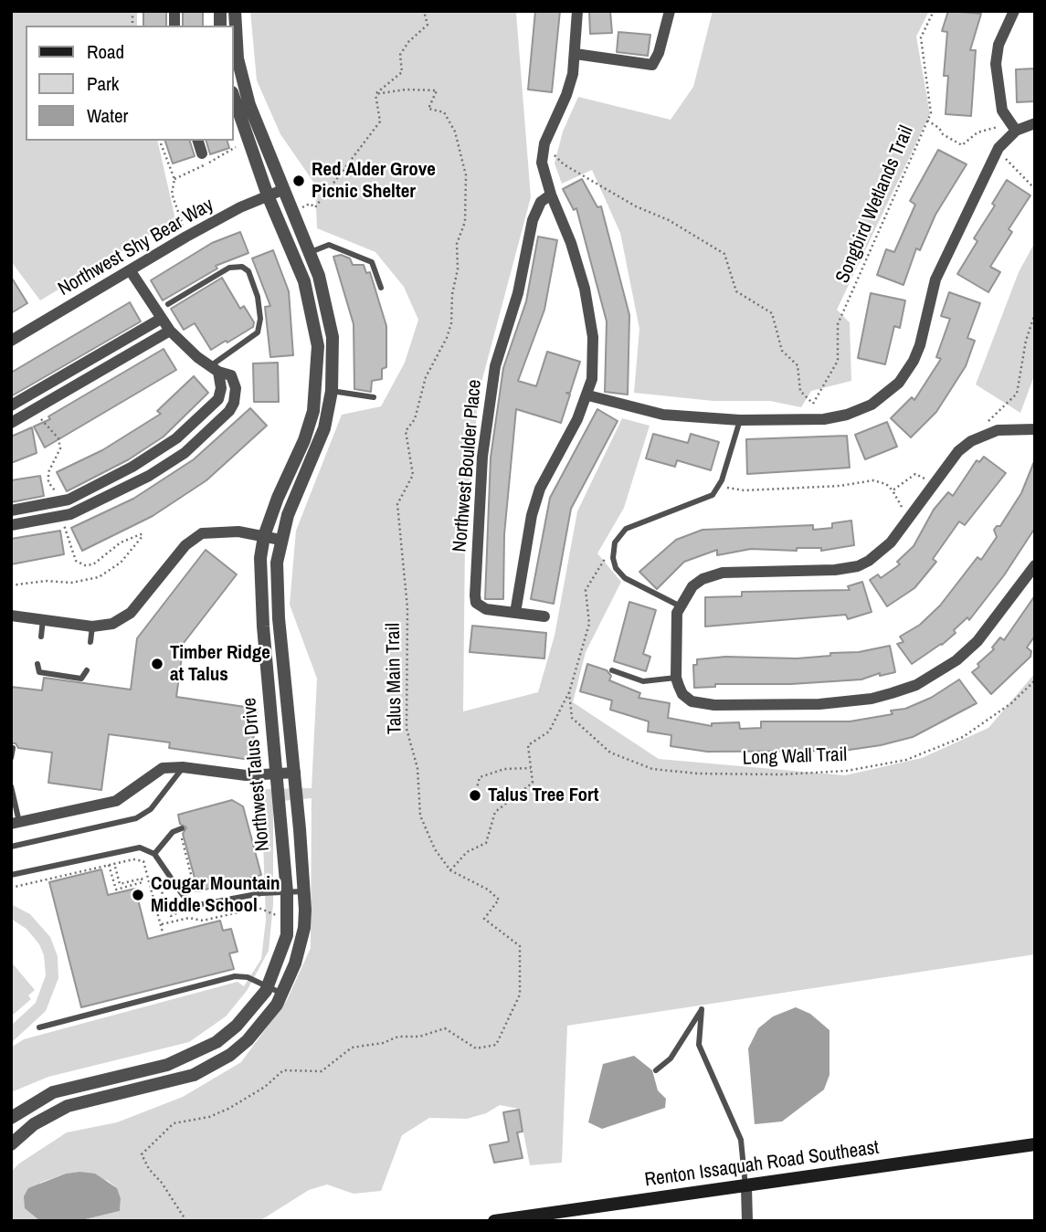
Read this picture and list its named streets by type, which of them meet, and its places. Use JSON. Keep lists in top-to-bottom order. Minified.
{"streets":{"main road":["Renton Issaquah Road Southeast"],"street":["Northwest Shy Bear Way","Northwest Boulder Place","Northwest Talus Drive"],"path":["Songbird Wetlands Trail","Talus Main Trail","Long Wall Trail"]},"crossings":[["Northwest Shy Bear Way","Northwest Talus Drive"]],"places":["Red Alder Grove Picnic Shelter","Timber Ridge at Talus","Talus Tree Fort","Cougar Mountain Middle School"],"legend":["Road","Park","Water"]}
